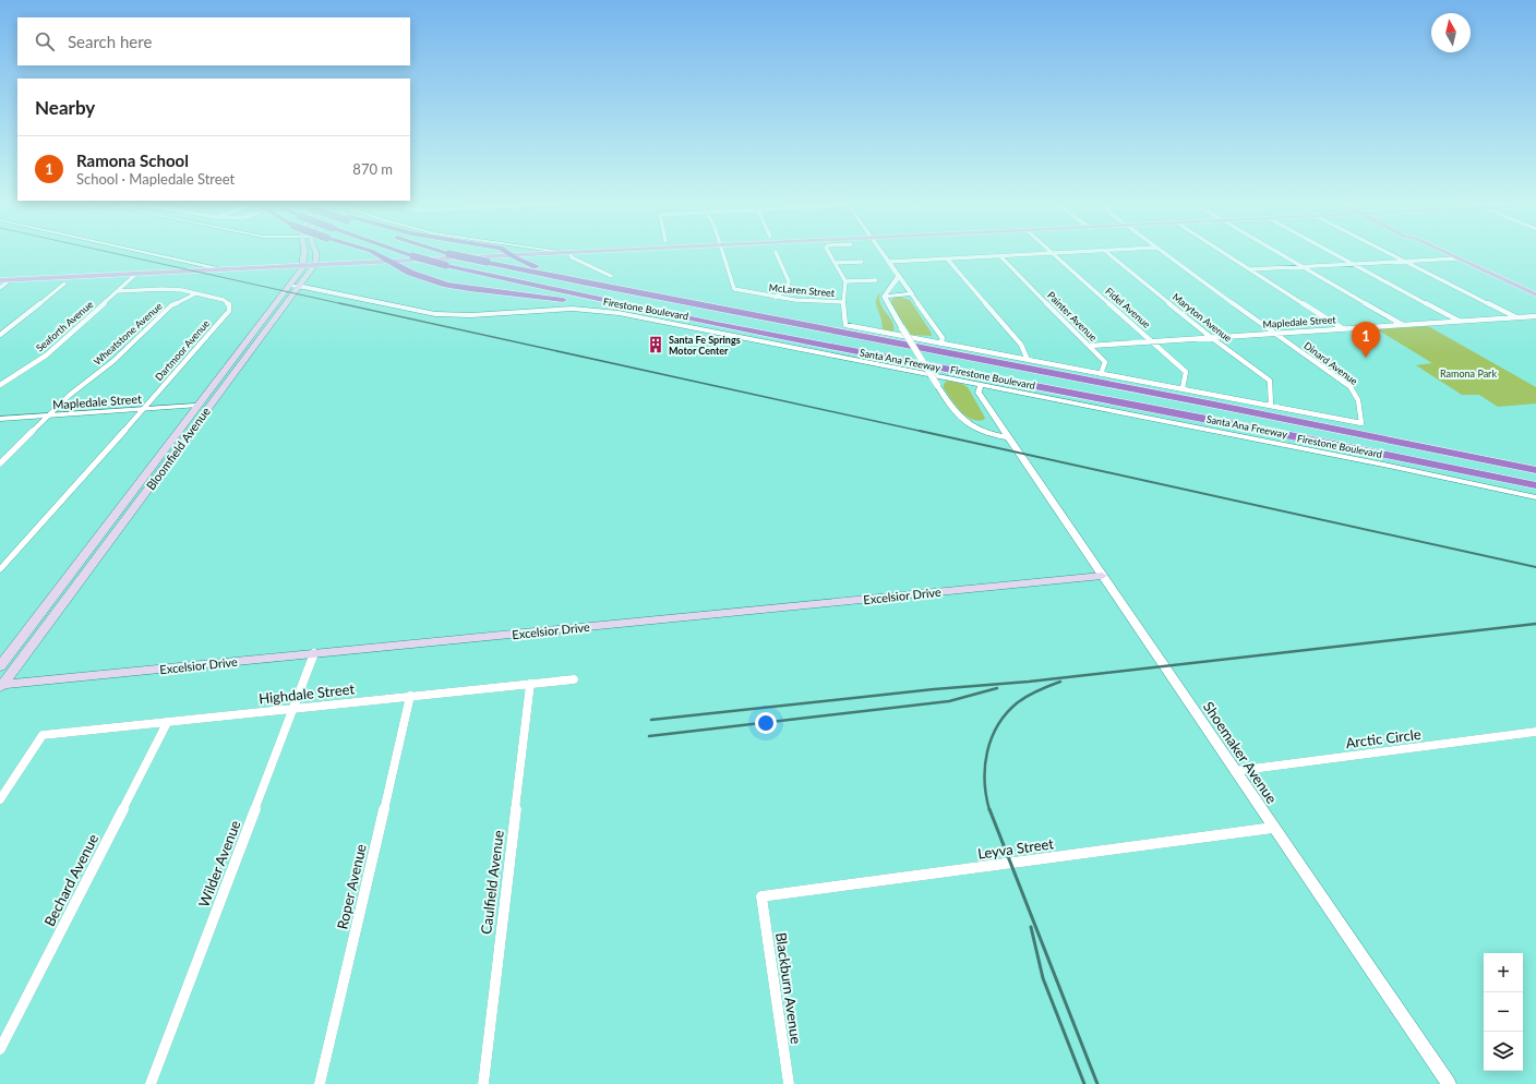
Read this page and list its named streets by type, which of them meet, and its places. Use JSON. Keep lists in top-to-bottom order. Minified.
{"streets":{"highway":["Santa Ana Freeway"],"main road":["Bloomfield Avenue","Excelsior Drive"],"street":["McLaren Street","Fidel Avenue","Firestone Boulevard","Painter Avenue","Maryton Avenue","Mapledale Street","Seaforth Avenue","Wheatstone Avenue","Dartmoor Avenue","Dinard Avenue","Highdale Street","Arctic Circle","Shoemaker Avenue","Leyva Street","Wilder Avenue","Bechard Avenue","Caulfield Avenue","Roper Avenue","Blackburn Avenue"]},"crossings":[["McLaren Street","Firestone Boulevard"],["Fidel Avenue","Firestone Boulevard"],["Fidel Avenue","Mapledale Street"],["Firestone Boulevard","Painter Avenue"],["Firestone Boulevard","Maryton Avenue"],["Firestone Boulevard","Santa Ana Freeway"],["Firestone Boulevard","Dinard Avenue"],["Firestone Boulevard","Bloomfield Avenue"],["Firestone Boulevard","Shoemaker Avenue"],["Painter Avenue","Mapledale Street"],["Maryton Avenue","Mapledale Street"],["Maryton Avenue","Santa Ana Freeway"],["Mapledale Street","Wheatstone Avenue"],["Mapledale Street","Dartmoor Avenue"],["Mapledale Street","Dinard Avenue"],["Mapledale Street","Bloomfield Avenue"],["Seaforth Avenue","Dartmoor Avenue"],["Wheatstone Avenue","Dartmoor Avenue"],["Bloomfield Avenue","Excelsior Drive"],["Excelsior Drive","Shoemaker Avenue"],["Excelsior Drive","Wilder Avenue"],["Highdale Street","Wilder Avenue"],["Highdale Street","Bechard Avenue"],["Highdale Street","Caulfield Avenue"],["Highdale Street","Roper Avenue"],["Arctic Circle","Shoemaker Avenue"],["Shoemaker Avenue","Leyva Street"],["Leyva Street","Blackburn Avenue"]],"parks":["Ramona Park"],"places":{"building":["Santa Fe Springs Motor Center"]},"north":"top","page":{"search":"Search here","heading":"Nearby","list":[{"mark":"1","name":"Ramona School","note":"School · Mapledale Street","value":"870 m"}],"pins":"1","map_buttons":["+","−"]}}
